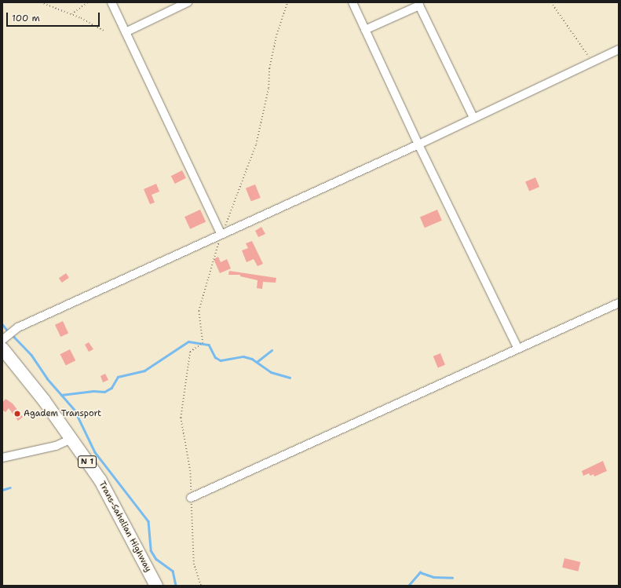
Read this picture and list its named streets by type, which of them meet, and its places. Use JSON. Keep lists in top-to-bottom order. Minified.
{"streets":{"highway":["N 1","Trans-Sahelian Highway"]},"places":["Agadem Transport"],"scale_bar":"100 m"}
